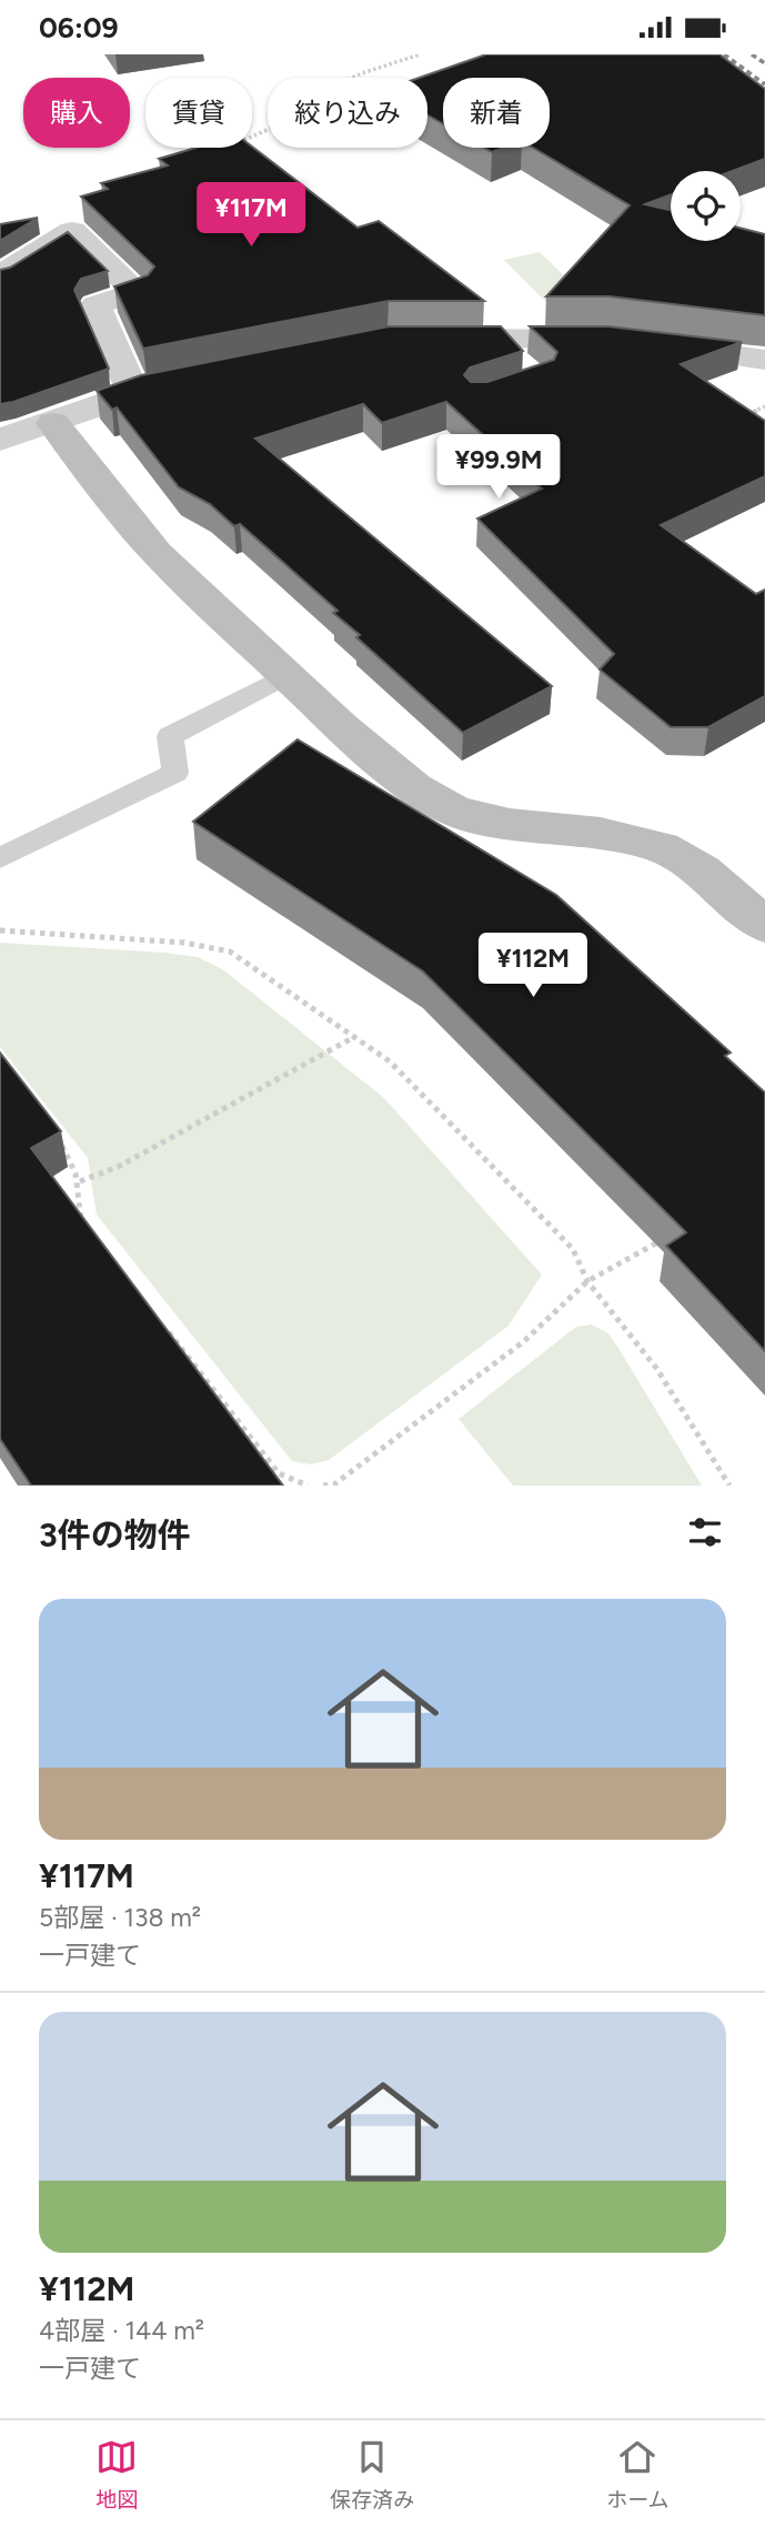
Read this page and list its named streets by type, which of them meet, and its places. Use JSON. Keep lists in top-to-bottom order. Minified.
{"page":{"status":"06:09","chip":["購入","賃貸","絞り込み","新着"],"price":["¥117M","¥99.9M","¥112M"],"heading":"3件の物件","list":[{"name":"¥117M","note":"5部屋 · 138 m² · 一戸建て"},{"name":"¥112M","note":"4部屋 · 144 m² · 一戸建て"}],"tabs":["地図","保存済み","ホーム"]}}
